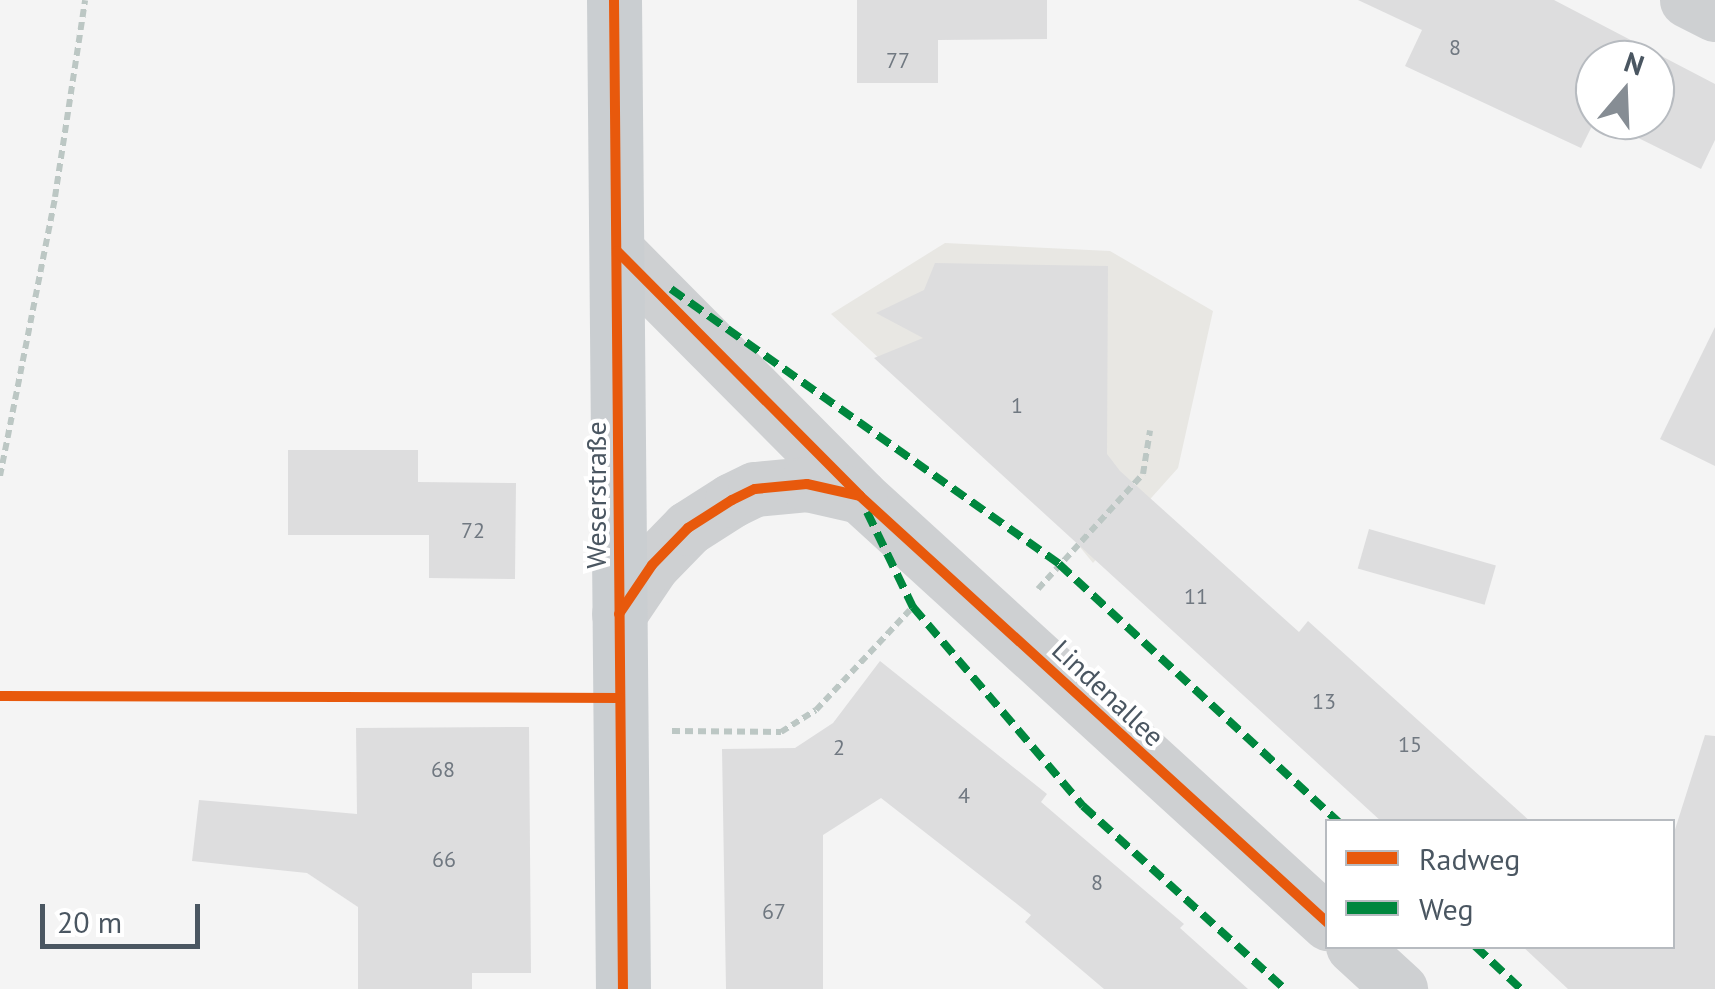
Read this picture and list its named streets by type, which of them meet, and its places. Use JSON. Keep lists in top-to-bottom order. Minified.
{"streets":{"main road":["Weserstraße"],"street":["Lindenallee"]},"crossings":[["Weserstraße","Lindenallee"]],"house_numbers":["8","77","1","72","11","13","15","2","68","4","66","8","67"],"legend":["Radweg","Weg"],"scale_bar":"20 m","north":"top"}
